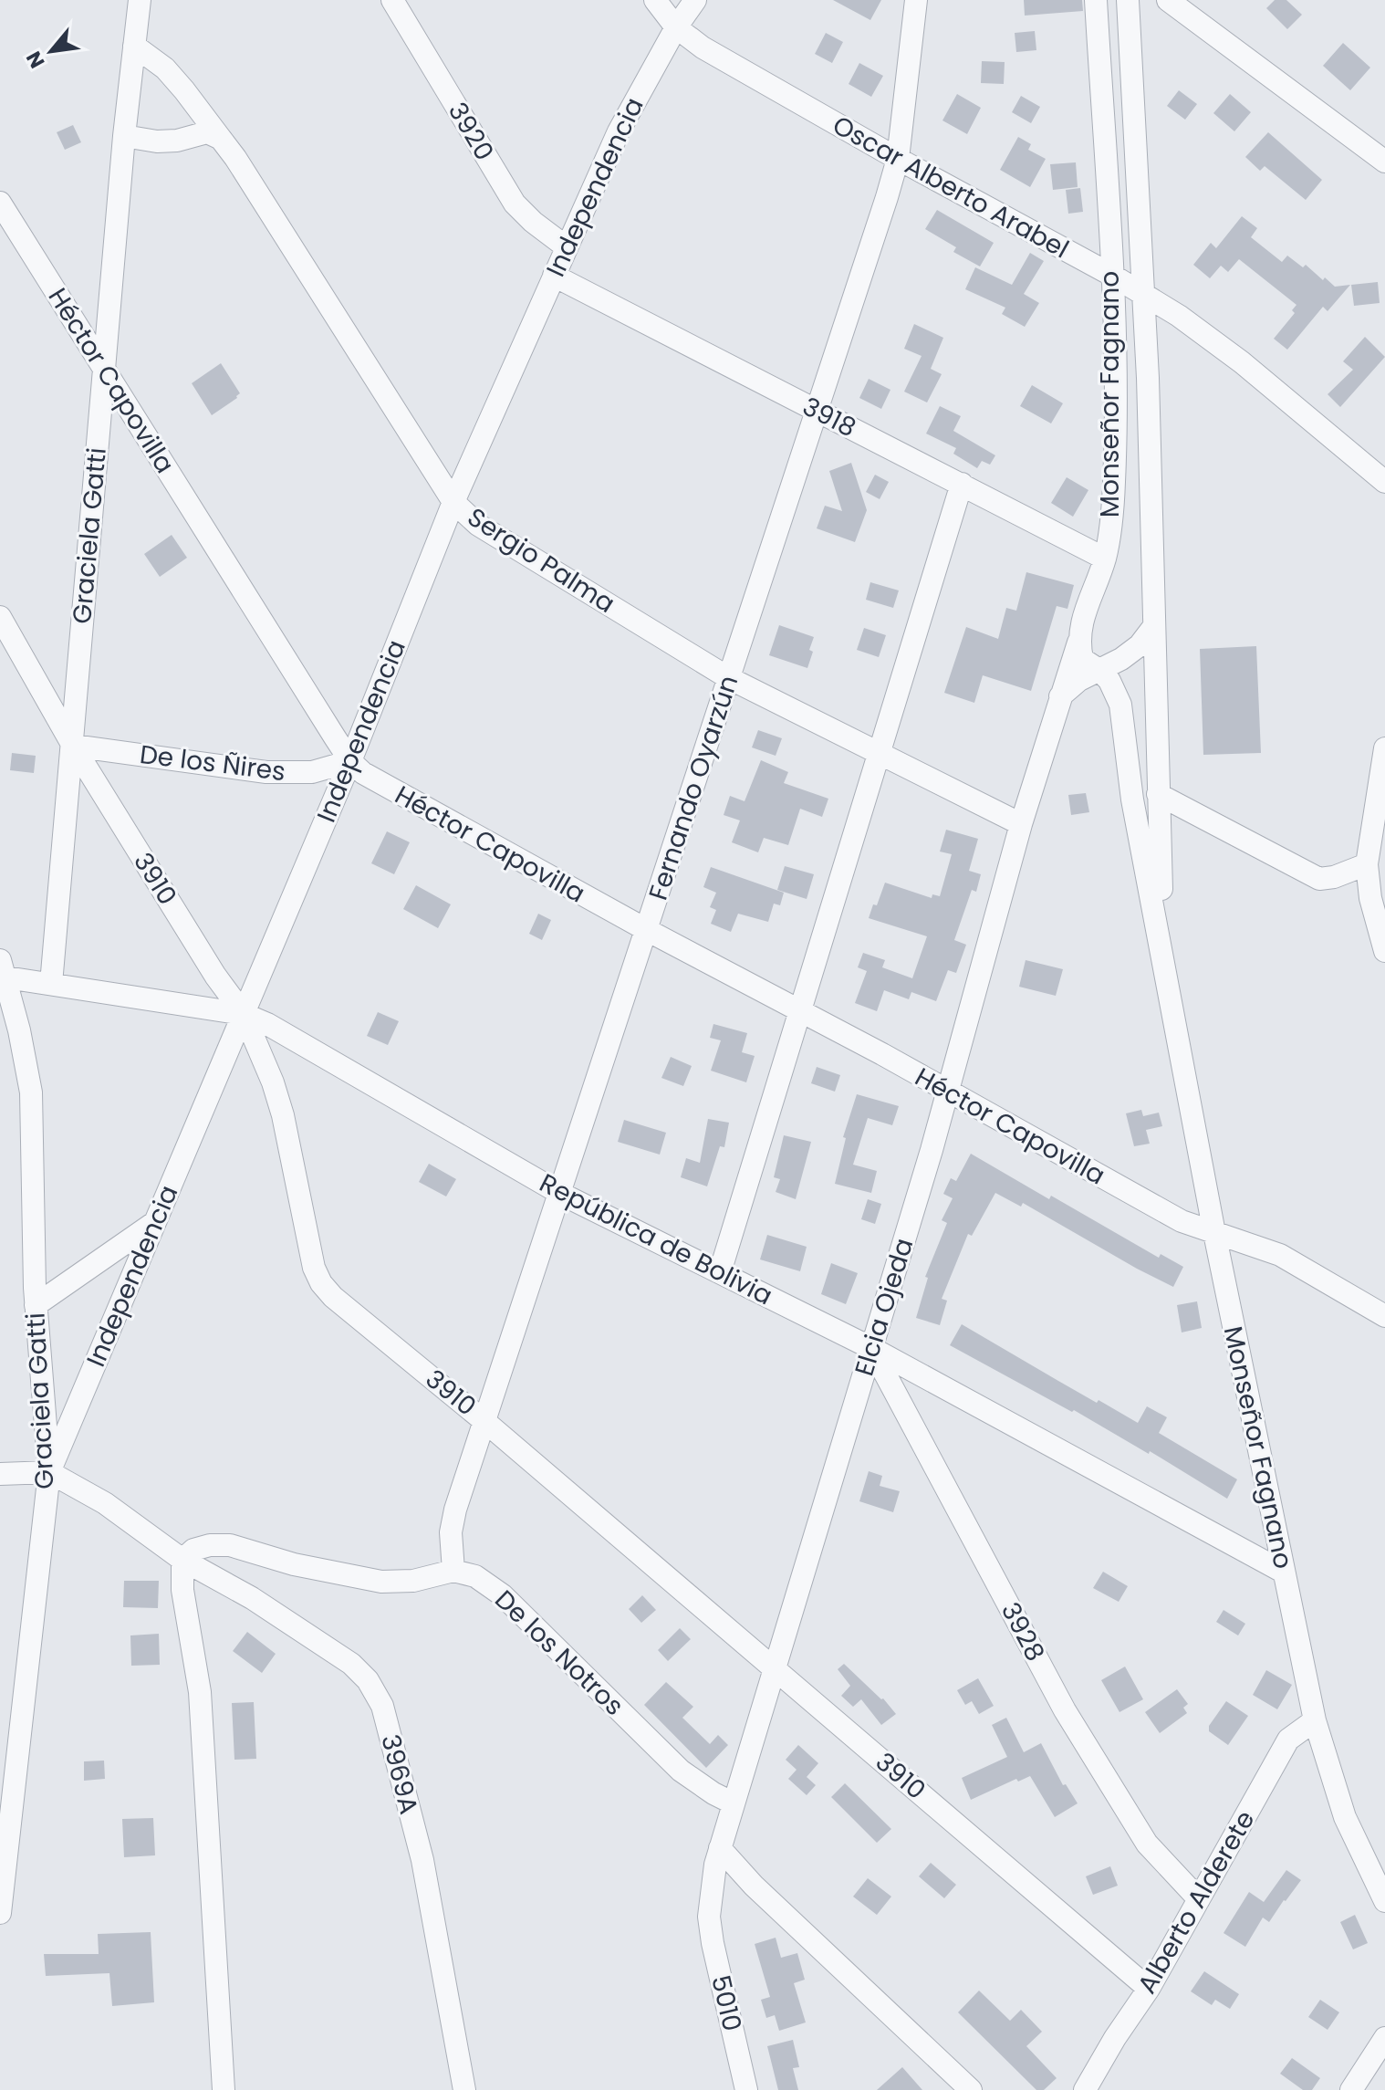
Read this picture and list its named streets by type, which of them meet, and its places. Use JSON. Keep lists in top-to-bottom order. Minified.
{"streets":{"street":["3920","Independencia","Oscar Alberto Arabel","Héctor Capovilla","Monseñor Fagnano","3918","Graciela Gatti","Sergio Palma","De los Ñires","Fernando Oyarzún","3910","República de Bolivia","Elcia Ojeda","3928","De los Notros","3969A","Alberto Alderete","5010"]},"crossings":[["3920","Independencia"],["Independencia","Oscar Alberto Arabel"],["Independencia","Héctor Capovilla"],["Independencia","3918"],["Independencia","Graciela Gatti"],["Independencia","Sergio Palma"],["Independencia","De los Ñires"],["Independencia","3910"],["Independencia","República de Bolivia"],["Oscar Alberto Arabel","Monseñor Fagnano"],["Oscar Alberto Arabel","Fernando Oyarzún"],["Héctor Capovilla","Monseñor Fagnano"],["Héctor Capovilla","Graciela Gatti"],["Héctor Capovilla","De los Ñires"],["Héctor Capovilla","Fernando Oyarzún"],["Héctor Capovilla","Elcia Ojeda"],["Monseñor Fagnano","3918"],["Monseñor Fagnano","República de Bolivia"],["Monseñor Fagnano","Elcia Ojeda"],["Monseñor Fagnano","Alberto Alderete"],["3918","Fernando Oyarzún"],["Graciela Gatti","Sergio Palma"],["Graciela Gatti","De los Ñires"],["Graciela Gatti","3910"],["Graciela Gatti","República de Bolivia"],["Sergio Palma","Fernando Oyarzún"],["Sergio Palma","Elcia Ojeda"],["De los Ñires","3910"],["Fernando Oyarzún","3910"],["Fernando Oyarzún","República de Bolivia"],["Fernando Oyarzún","De los Notros"],["3910","República de Bolivia"],["3910","Elcia Ojeda"],["3910","Alberto Alderete"],["República de Bolivia","Elcia Ojeda"],["República de Bolivia","3928"],["Elcia Ojeda","3928"],["Elcia Ojeda","De los Notros"],["Elcia Ojeda","5010"],["3928","Alberto Alderete"]],"north":"bottom left"}
